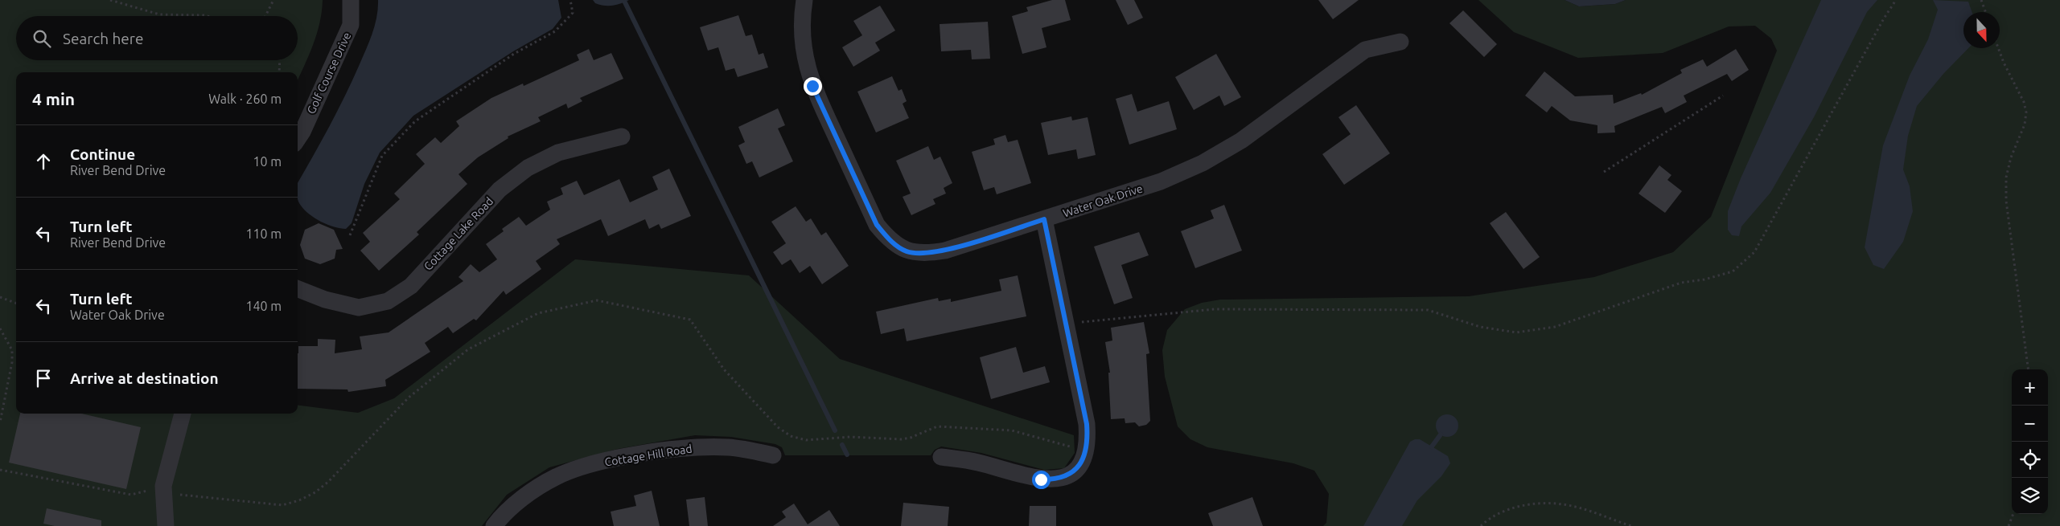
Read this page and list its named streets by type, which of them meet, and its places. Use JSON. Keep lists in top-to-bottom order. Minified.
{"streets":{"street":["Golf Course Drive","Water Oak Drive","Cottage Lake Road","Cottage Hill Road"]},"north":"bottom","page":{"search":"Search here","heading":["4 min","Walk · 260 m"],"list":[["Continue","River Bend Drive","10 m"],["Turn left","River Bend Drive","110 m"],["Turn left","Water Oak Drive","140 m"],"Arrive at destination"],"map_buttons":["+","−"]}}
